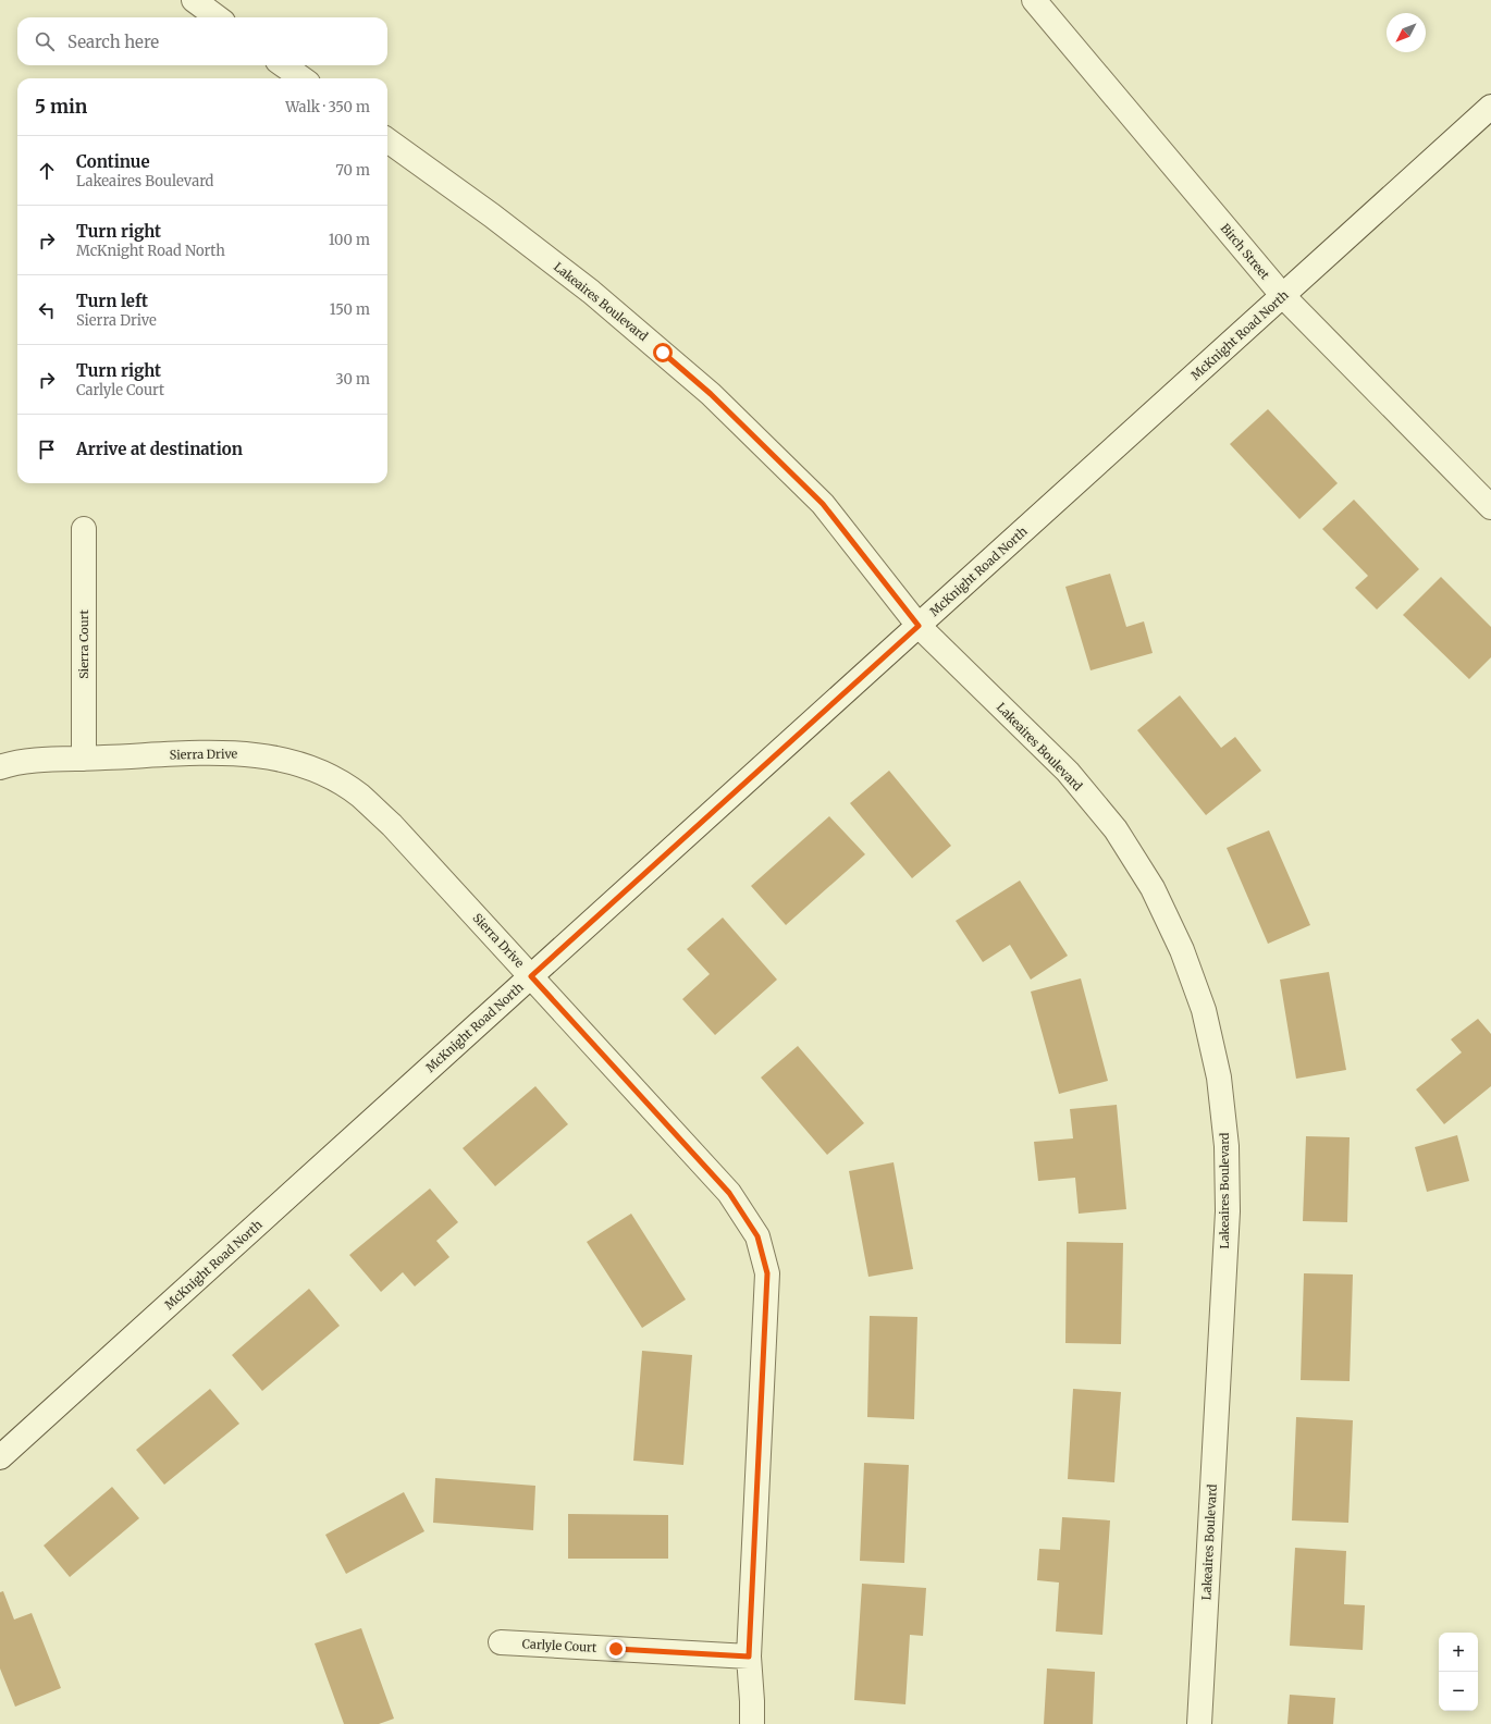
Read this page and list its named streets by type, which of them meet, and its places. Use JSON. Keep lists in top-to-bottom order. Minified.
{"streets":{"street":["Birch Street","Lakeaires Boulevard","McKnight Road North","Sierra Court","Sierra Drive","Carlyle Court"]},"crossings":[["Birch Street","McKnight Road North"],["Lakeaires Boulevard","McKnight Road North"],["McKnight Road North","Sierra Drive"],["Sierra Court","Sierra Drive"],["Sierra Drive","Carlyle Court"]],"north":"bottom left","page":{"search":"Search here","heading":["5 min","Walk · 350 m"],"list":[["Continue","Lakeaires Boulevard","70 m"],["Turn right","McKnight Road North","100 m"],["Turn left","Sierra Drive","150 m"],["Turn right","Carlyle Court","30 m"],"Arrive at destination"],"map_buttons":["+","−"]}}
